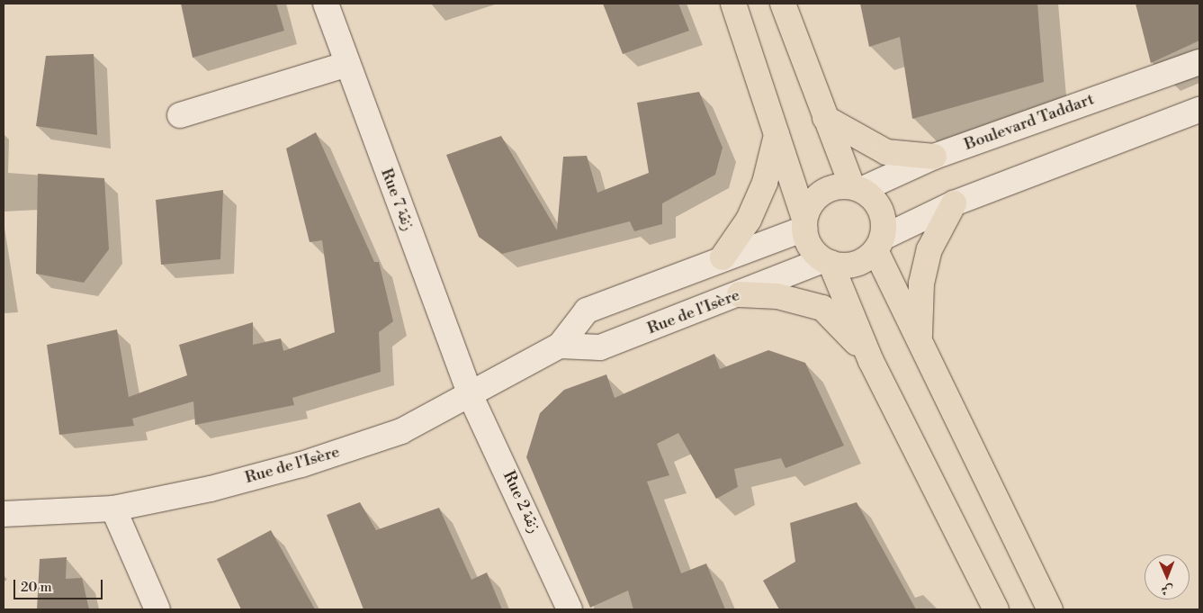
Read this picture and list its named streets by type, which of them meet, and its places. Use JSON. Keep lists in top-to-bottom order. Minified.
{"streets":{"street":["Boulevard Taddart","Rue 7 زنقة","Rue de l'Isère","Rue 2 زنقة"]},"crossings":[["Boulevard Taddart","Rue de l'Isère"],["Rue 7 زنقة","Rue de l'Isère"],["Rue 7 زنقة","Rue 2 زنقة"],["Rue de l'Isère","Rue 2 زنقة"]],"scale_bar":"20 m","north":"bottom"}
